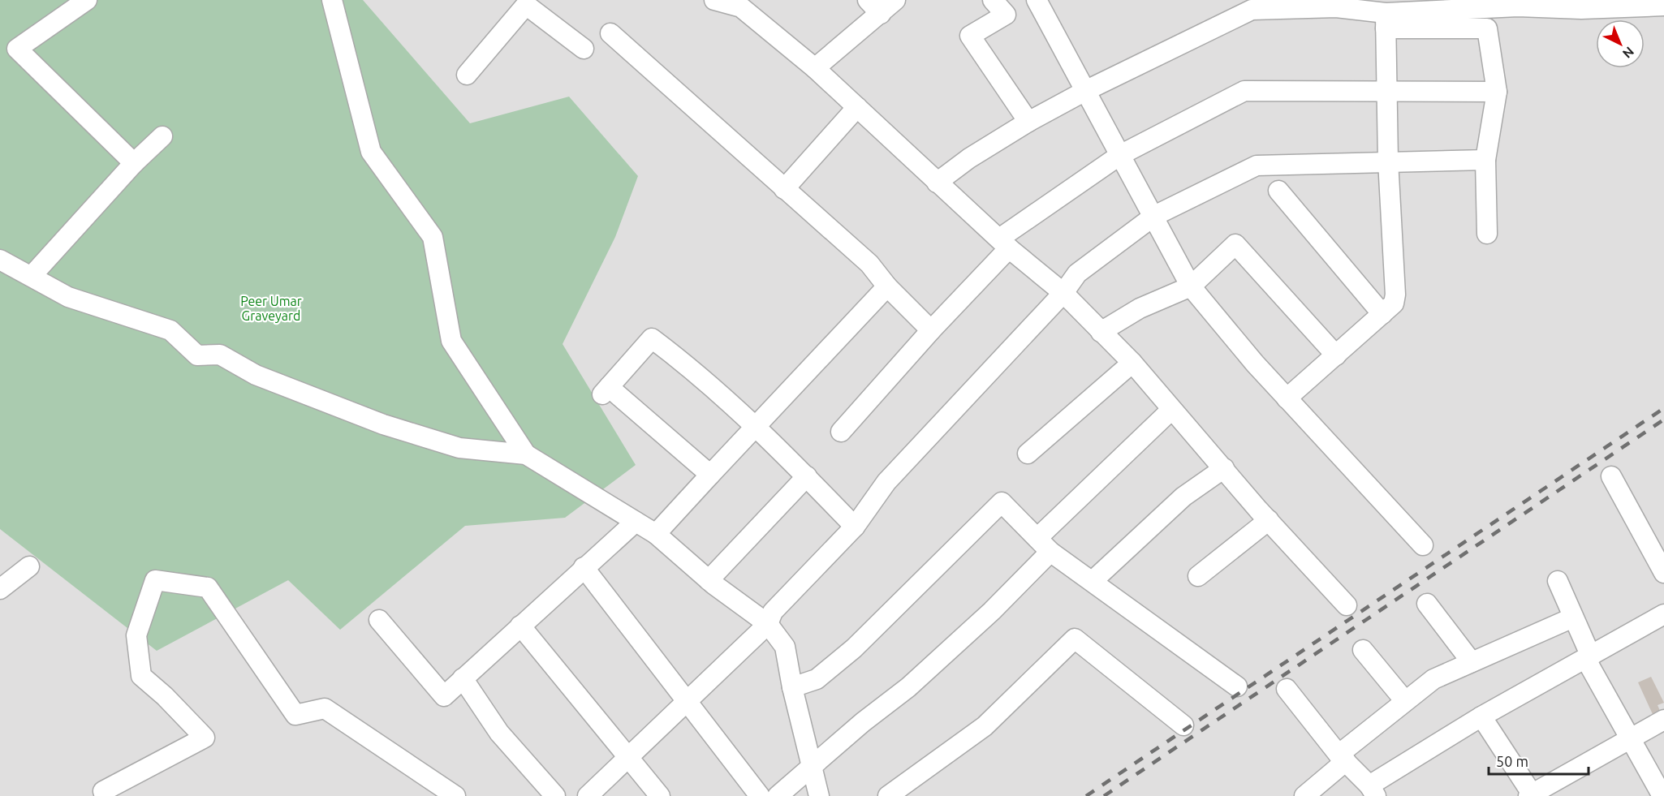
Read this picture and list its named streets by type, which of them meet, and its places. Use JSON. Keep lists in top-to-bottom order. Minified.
{"parks":["Peer Umar Graveyard"],"scale_bar":"50 m","north":"bottom right"}
